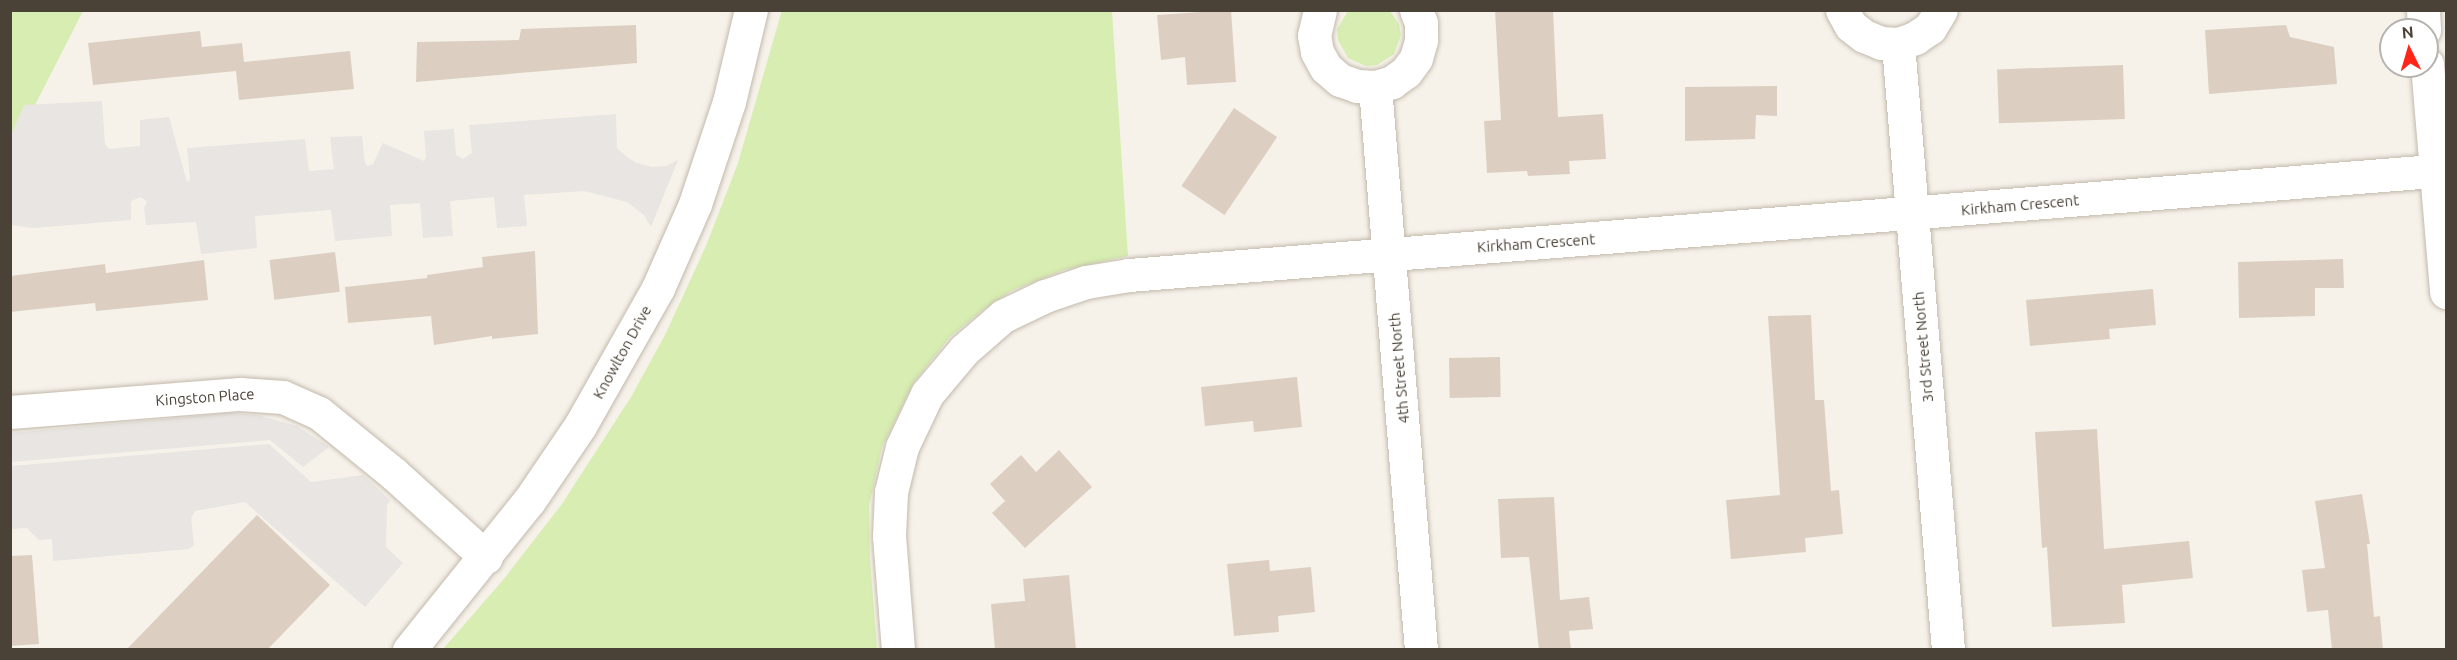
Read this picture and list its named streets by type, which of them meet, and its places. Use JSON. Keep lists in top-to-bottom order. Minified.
{"streets":{"street":["Kirkham Crescent","3rd Street North","Knowlton Drive","4th Street North","Kingston Place"]},"crossings":[["Kirkham Crescent","3rd Street North"],["Kirkham Crescent","4th Street North"],["Knowlton Drive","Kingston Place"]],"north":"top"}
